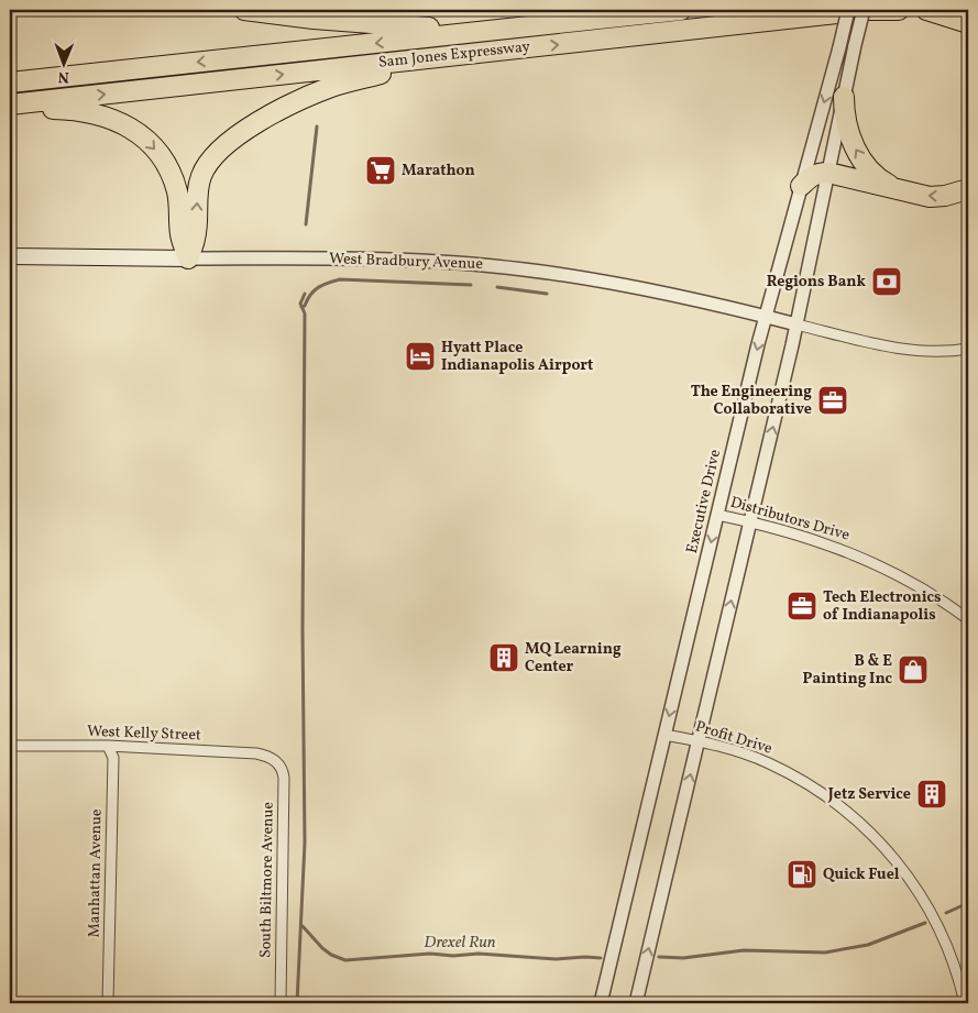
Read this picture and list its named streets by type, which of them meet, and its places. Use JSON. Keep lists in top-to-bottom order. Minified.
{"streets":{"highway":["Sam Jones Expressway"],"main road":["West Bradbury Avenue"],"street":["Executive Drive","Distributors Drive","West Kelly Street","Profit Drive","Manhattan Avenue","South Biltmore Avenue"]},"crossings":[["West Bradbury Avenue","Executive Drive"],["Executive Drive","Distributors Drive"],["Executive Drive","Profit Drive"],["West Kelly Street","Manhattan Avenue"],["West Kelly Street","South Biltmore Avenue"]],"water":["Drexel Run"],"places":{"supermarket":["Marathon"],"bank":["Regions Bank"],"hotel":["Hyatt Place Indianapolis Airport"],"office":["The Engineering Collaborative","Tech Electronics of Indianapolis"],"building":["MQ Learning Center","Jetz Service"],"shop":["B & E Painting Inc"],"fuel station":["Quick Fuel"]},"north":"bottom"}
